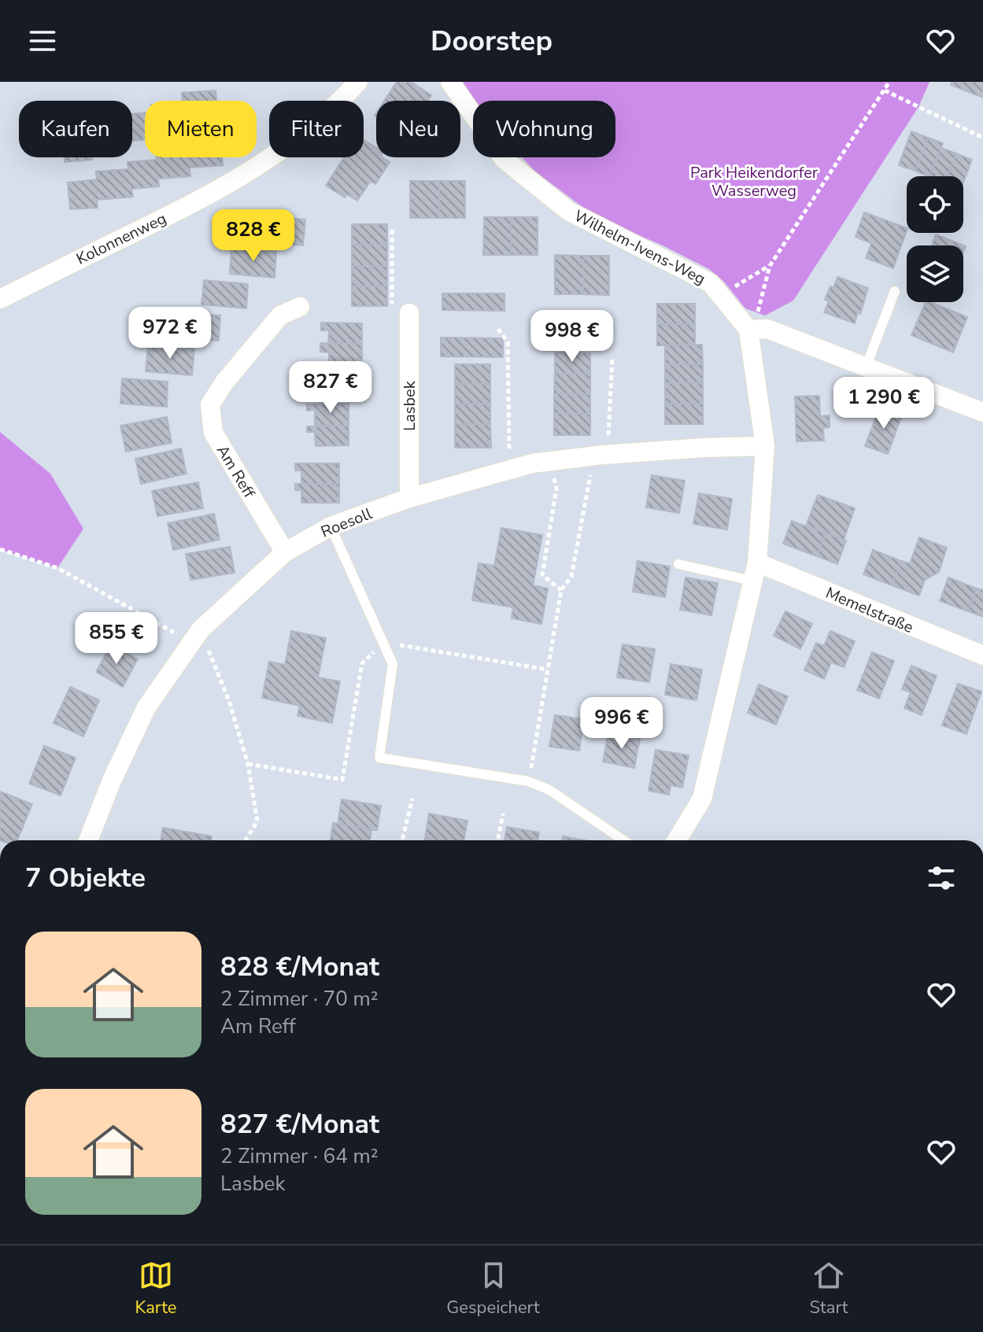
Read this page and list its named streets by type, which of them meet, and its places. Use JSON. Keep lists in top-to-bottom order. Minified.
{"streets":{"street":["Kolonnenweg","Wilhelm-Ivens-Weg","Lasbek","Am Reff","Roesoll","Memelstraße"]},"crossings":[["Wilhelm-Ivens-Weg","Roesoll"],["Wilhelm-Ivens-Weg","Memelstraße"],["Lasbek","Roesoll"],["Am Reff","Roesoll"]],"parks":["Park Heikendorfer Wasserweg"],"page":{"header":"Doorstep","chip":["Kaufen","Mieten","Filter","Neu","Wohnung"],"price":["828 €","972 €","998 €","827 €","1 290 €","855 €","996 €"],"heading":"7 Objekte","list":[{"name":"828 €/Monat","note":"2 Zimmer · 70 m² · Am Reff"},{"name":"827 €/Monat","note":"2 Zimmer · 64 m² · Lasbek"}],"tabs":["Karte","Gespeichert","Start"]}}
